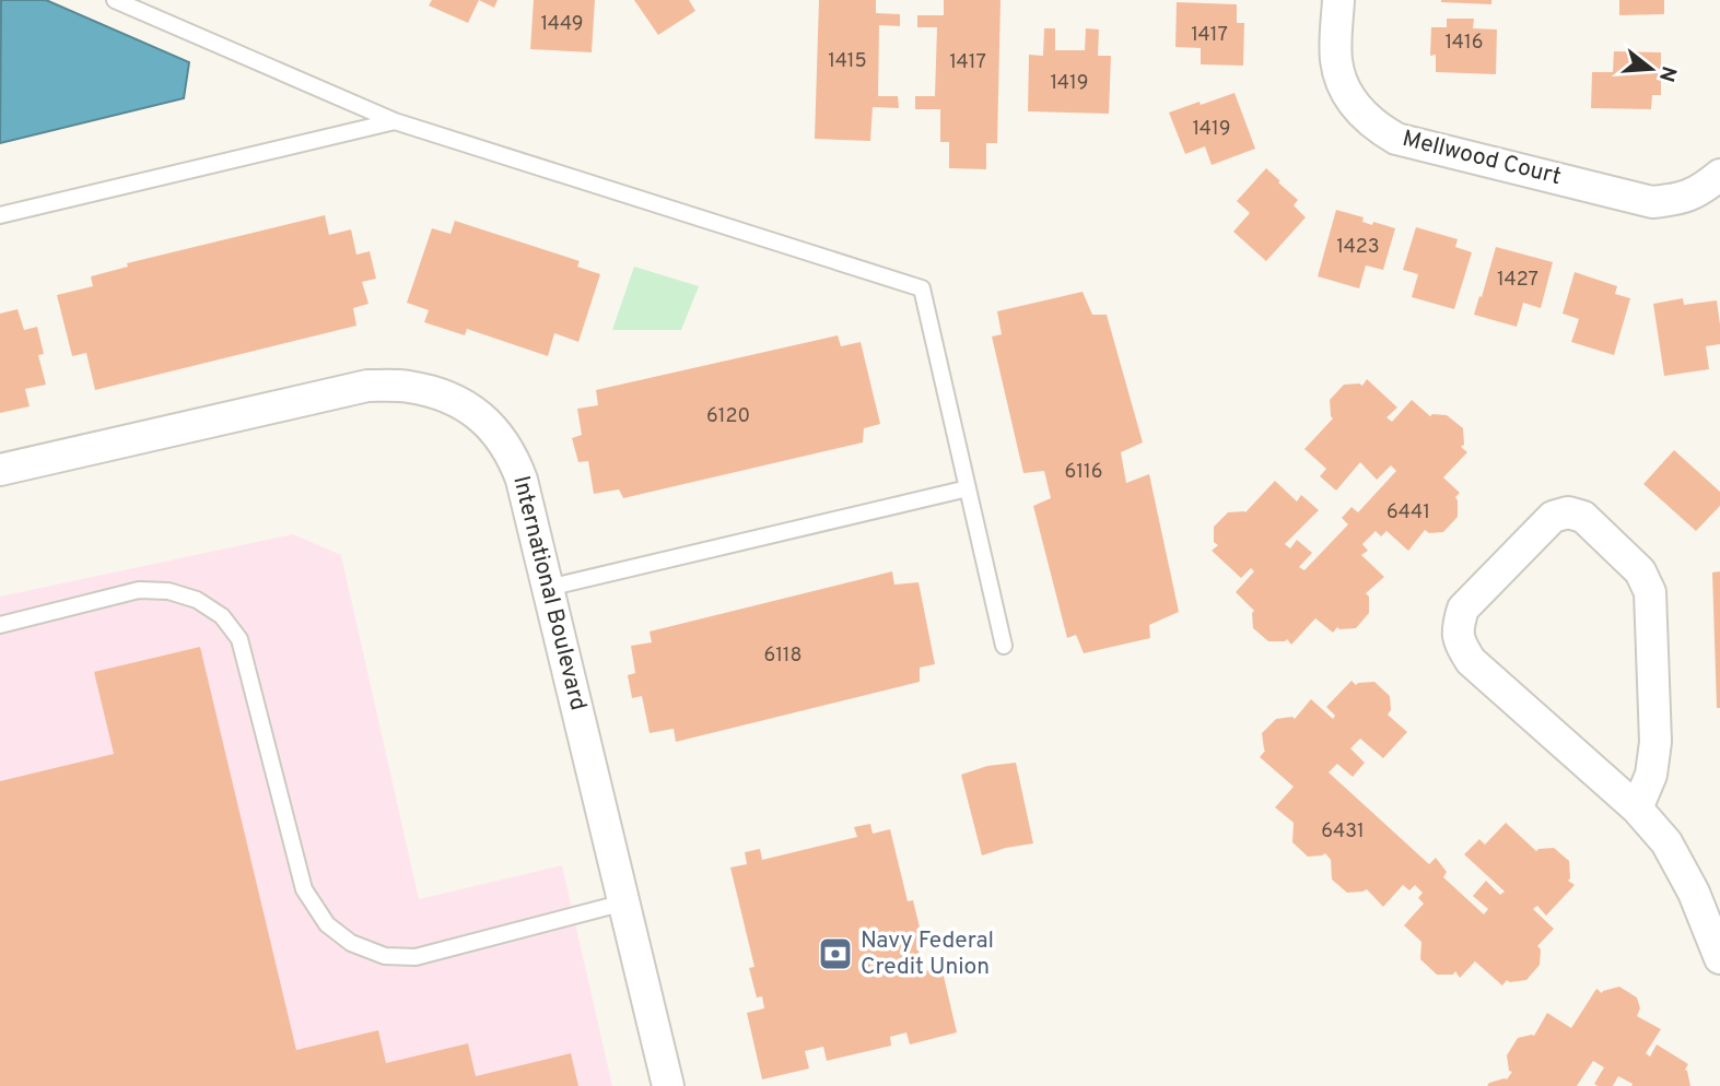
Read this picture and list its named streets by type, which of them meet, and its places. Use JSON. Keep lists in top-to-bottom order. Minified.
{"streets":{"street":["Mellwood Court","International Boulevard"]},"places":{"bank":["Navy Federal Credit Union"]},"house_numbers":["1449","1417","1416","1415","1417","1419","1419","1423","1427","6120","6116","6441","6118","6431"],"north":"right"}
